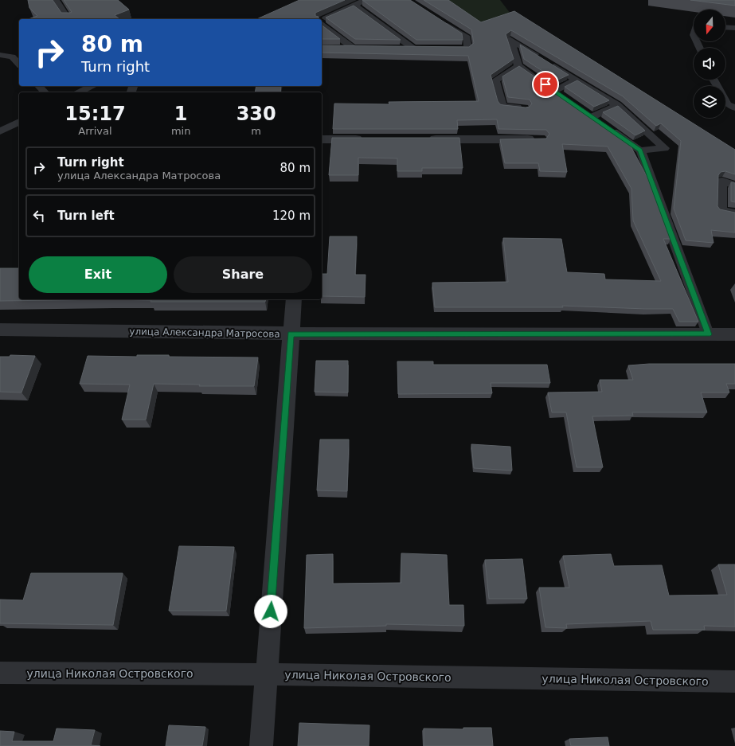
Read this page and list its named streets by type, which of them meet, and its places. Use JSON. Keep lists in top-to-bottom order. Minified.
{"streets":{"street":["улица Александра Матросова","улица Николая Островского"]},"north":"bottom","page":{"turn":["80 m","Turn right"],"eta":["15:17","Arrival","1","min","330","m"],"list":[{"name":"Turn right","note":"улица Александра Матросова","value":"80 m"},{"name":"Turn left","value":"120 m"}],"buttons":["Exit","Share"]}}
